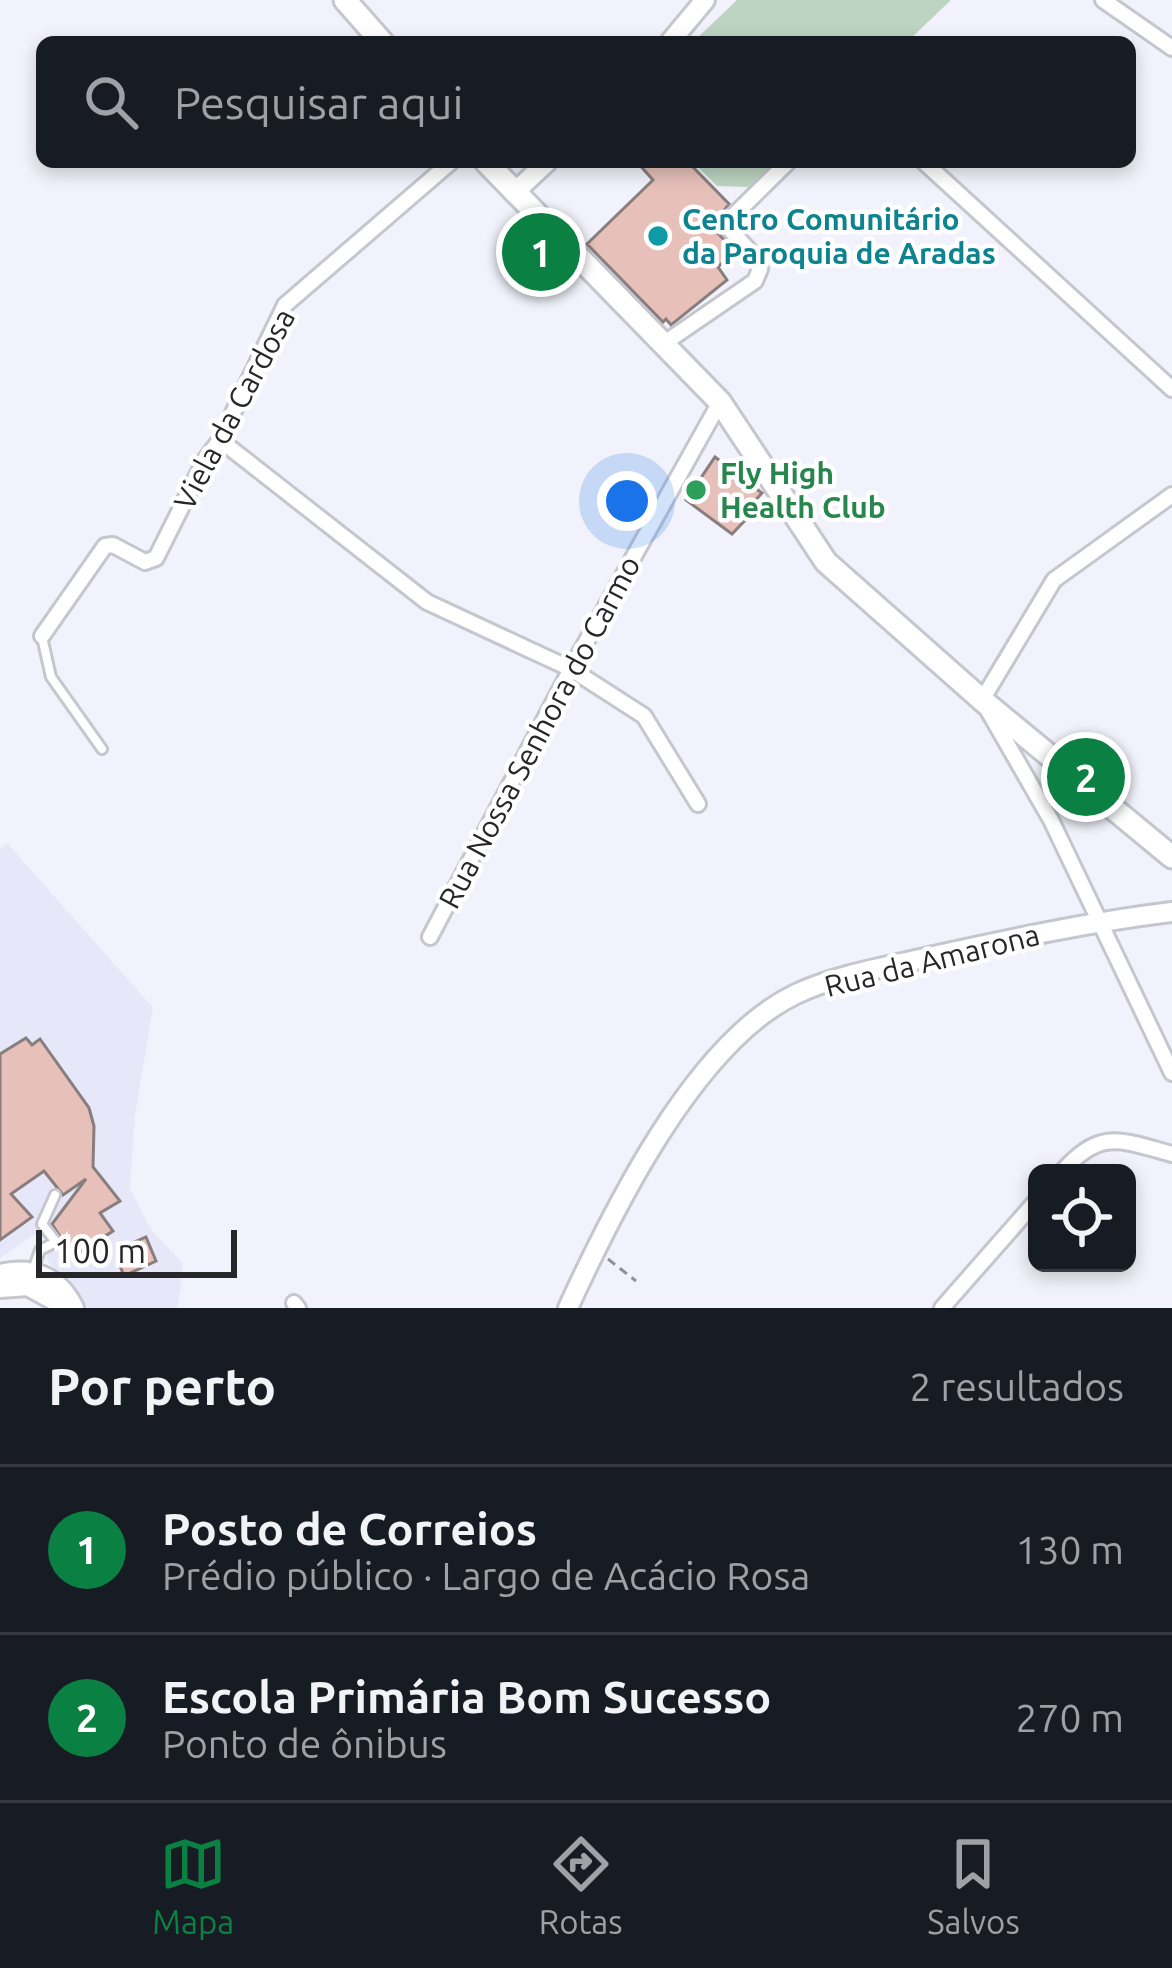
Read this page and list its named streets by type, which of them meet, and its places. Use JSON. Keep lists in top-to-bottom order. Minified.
{"streets":{"street":["Viela da Cardosa","Rua Nossa Senhora do Carmo","Rua da Amarona"]},"places":["Centro Comunitário da Paroquia de Aradas","Fly High Health Club"],"scale_bar":"100 m","page":{"search":"Pesquisar aqui","pins":["1","2"],"scale":"100 m","heading":["Por perto","2 resultados"],"list":[{"mark":"1","name":"Posto de Correios","note":"Prédio público · Largo de Acácio Rosa","value":"130 m"},{"mark":"2","name":"Escola Primária Bom Sucesso","note":"Ponto de ônibus","value":"270 m"}],"nav":["Mapa","Rotas","Salvos"]}}
